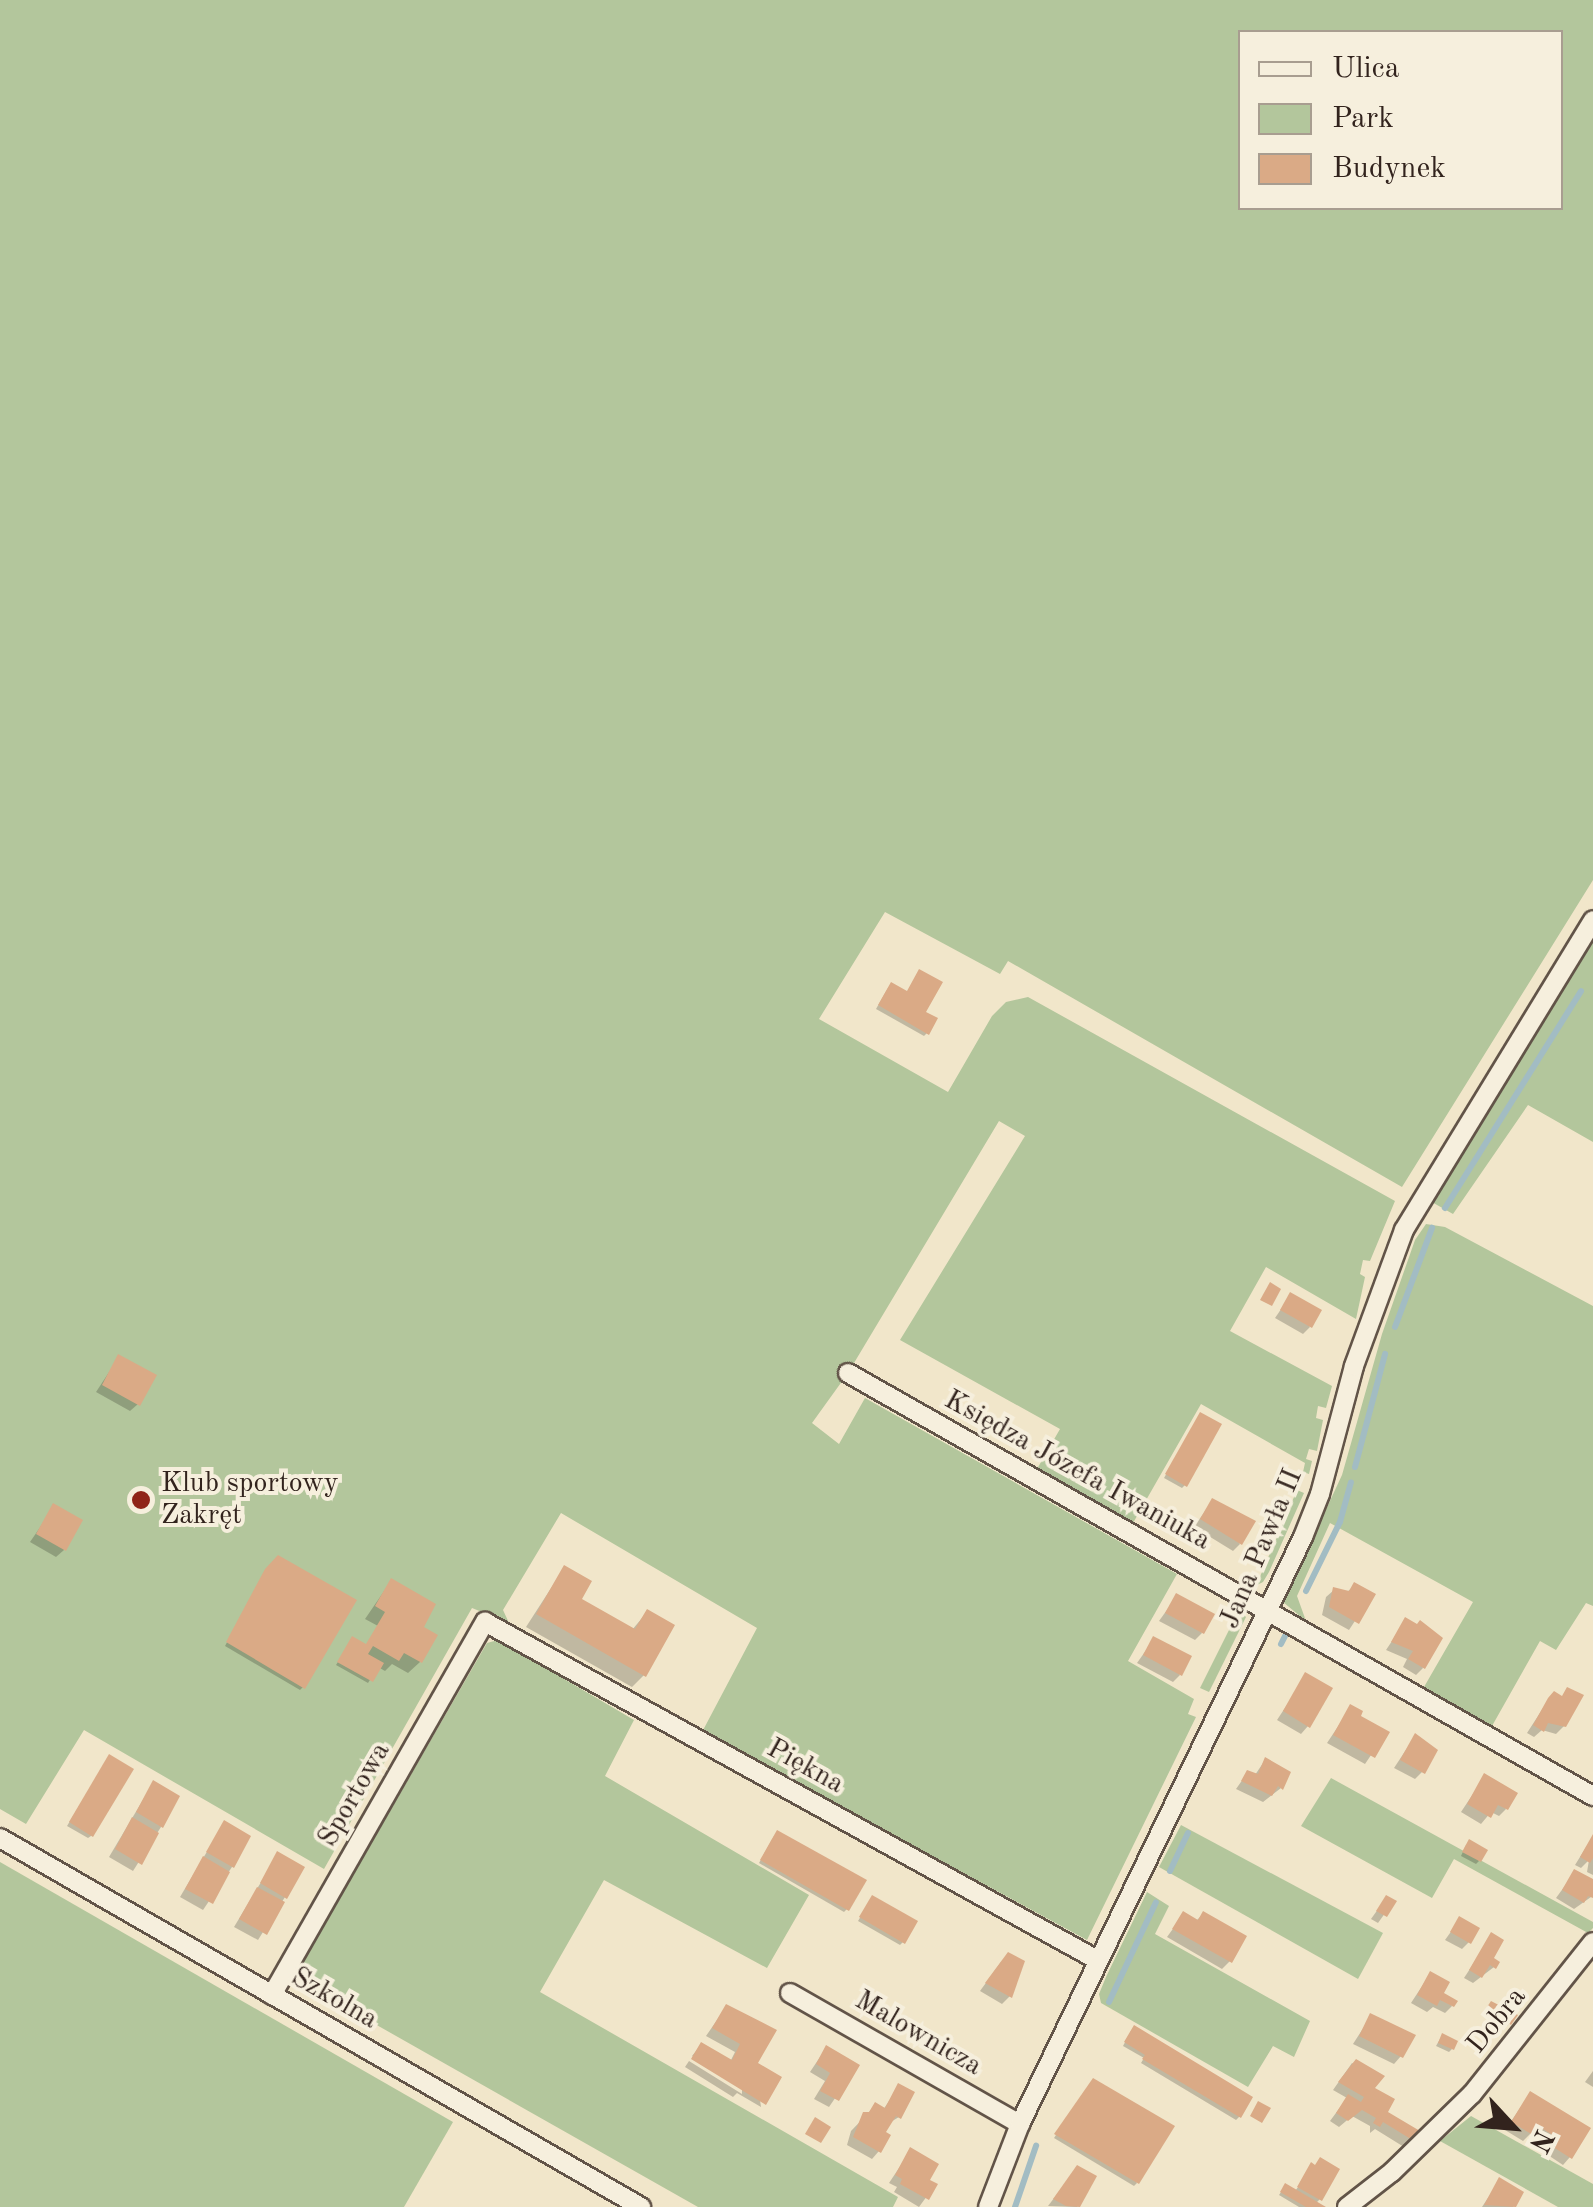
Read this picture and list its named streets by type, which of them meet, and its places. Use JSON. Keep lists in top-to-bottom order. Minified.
{"streets":{"street":["Księdza Józefa Iwaniuka","Jana Pawła II","Piękna","Sportowa","Szkolna","Dobra","Malownicza"]},"crossings":[["Księdza Józefa Iwaniuka","Jana Pawła II"],["Jana Pawła II","Piękna"],["Jana Pawła II","Malownicza"],["Piękna","Sportowa"],["Sportowa","Szkolna"]],"places":["Klub sportowy Zakręt"],"legend":["Ulica","Park","Budynek"],"north":"bottom right"}
